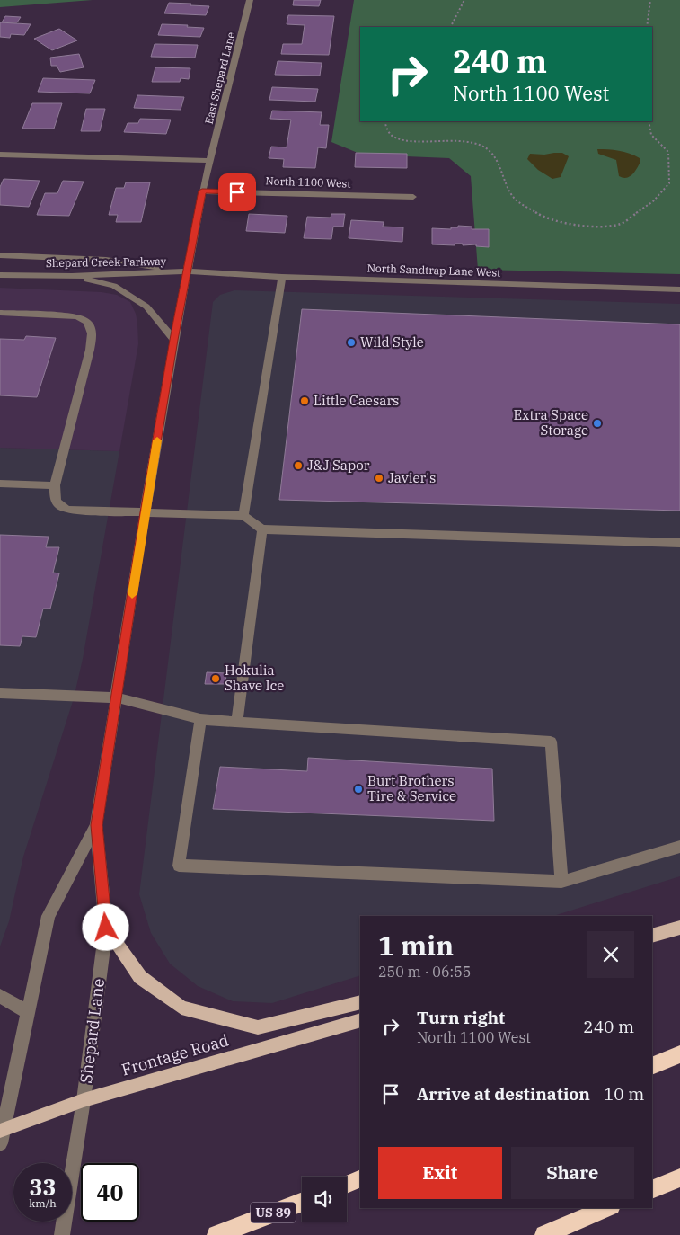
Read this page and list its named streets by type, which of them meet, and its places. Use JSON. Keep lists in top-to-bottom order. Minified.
{"streets":{"highway":["US 89"],"main road":["Frontage Road"],"street":["East Shepard Lane","North 1100 West","Shepard Creek Parkway","North Sandtrap Lane West","Shepard Lane"]},"crossings":[["East Shepard Lane","North 1100 West"],["East Shepard Lane","Shepard Lane"],["North 1100 West","Shepard Lane"],["Shepard Creek Parkway","North Sandtrap Lane West"],["Shepard Creek Parkway","Shepard Lane"],["North Sandtrap Lane West","Shepard Lane"],["Shepard Lane","Frontage Road"]],"places":["Wild Style","Little Caesars","Extra Space Storage","J&J Sapor","Javier's","Hokulia Shave Ice","Burt Brothers Tire & Service"],"page":{"turn":["240 m","North 1100 West"],"heading":["1 min","250 m · 06:55"],"list":[{"name":"Turn right","note":"North 1100 West","value":"240 m"},{"name":"Arrive at destination","value":"10 m"}],"buttons":["Exit","Share"],"speed":"33 km/h","limit":"40"}}
